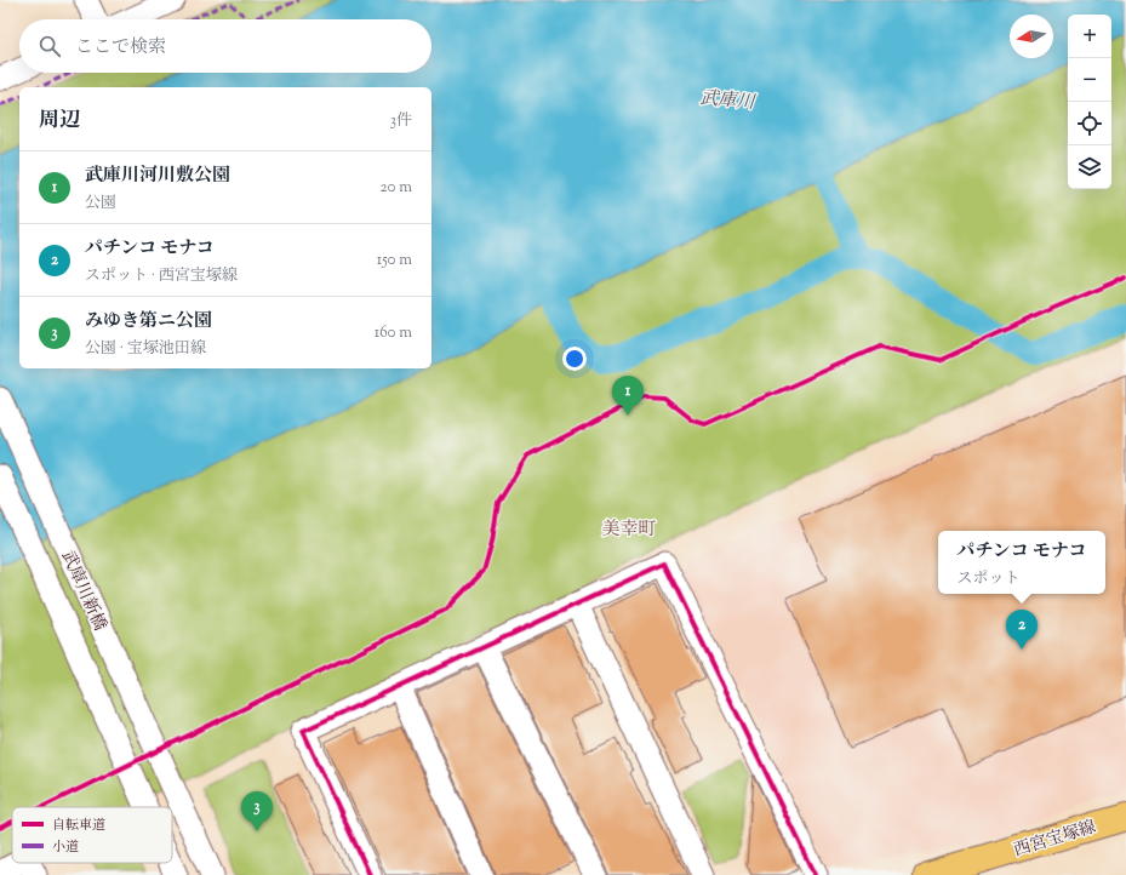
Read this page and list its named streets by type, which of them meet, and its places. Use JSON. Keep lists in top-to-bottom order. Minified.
{"streets":{"main road":["西宮宝塚線"],"street":["武庫川新橋"]},"districts":["美幸町"],"water":["武庫川"],"legend":["自転車道","小道"],"north":"left","page":{"map_buttons":["+","−"],"search":"ここで検索","heading":["周辺","3件"],"list":[{"mark":"1","name":"武庫川河川敷公園","note":"公園","value":"20 m"},{"mark":"2","name":"パチンコ モナコ","note":"スポット · 西宮宝塚線","value":"150 m"},{"mark":"3","name":"みゆき第ニ公園","note":"公園 · 宝塚池田線","value":"160 m"}],"pins":["1","2","3"],"popup":["パチンコ モナコ","スポット"]}}
